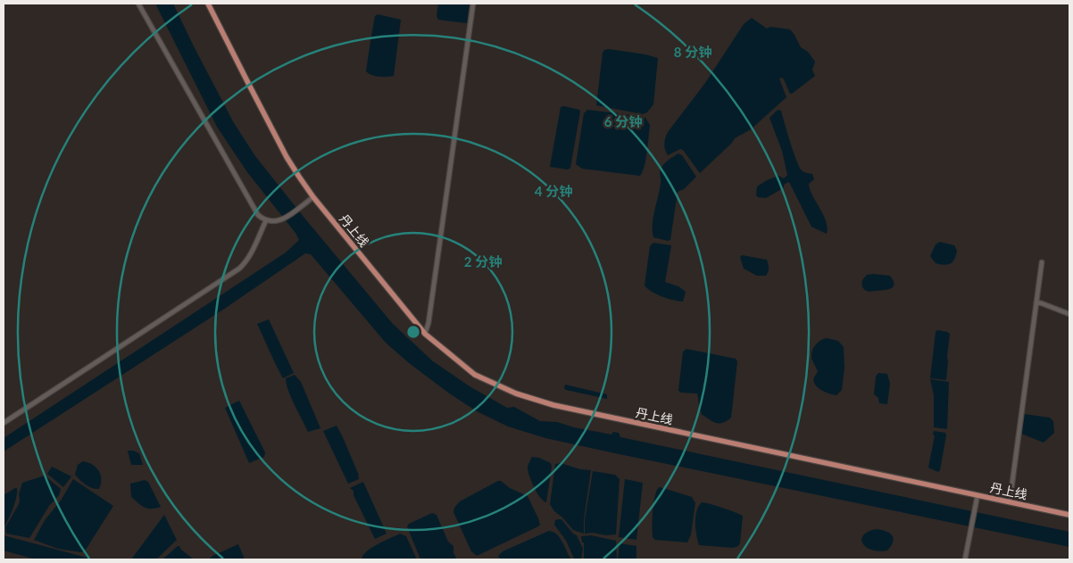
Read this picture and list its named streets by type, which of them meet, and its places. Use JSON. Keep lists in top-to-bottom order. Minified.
{"streets":{"main road":["丹上线"]},"rings":["8 分钟","6 分钟","4 分钟","2 分钟"]}
